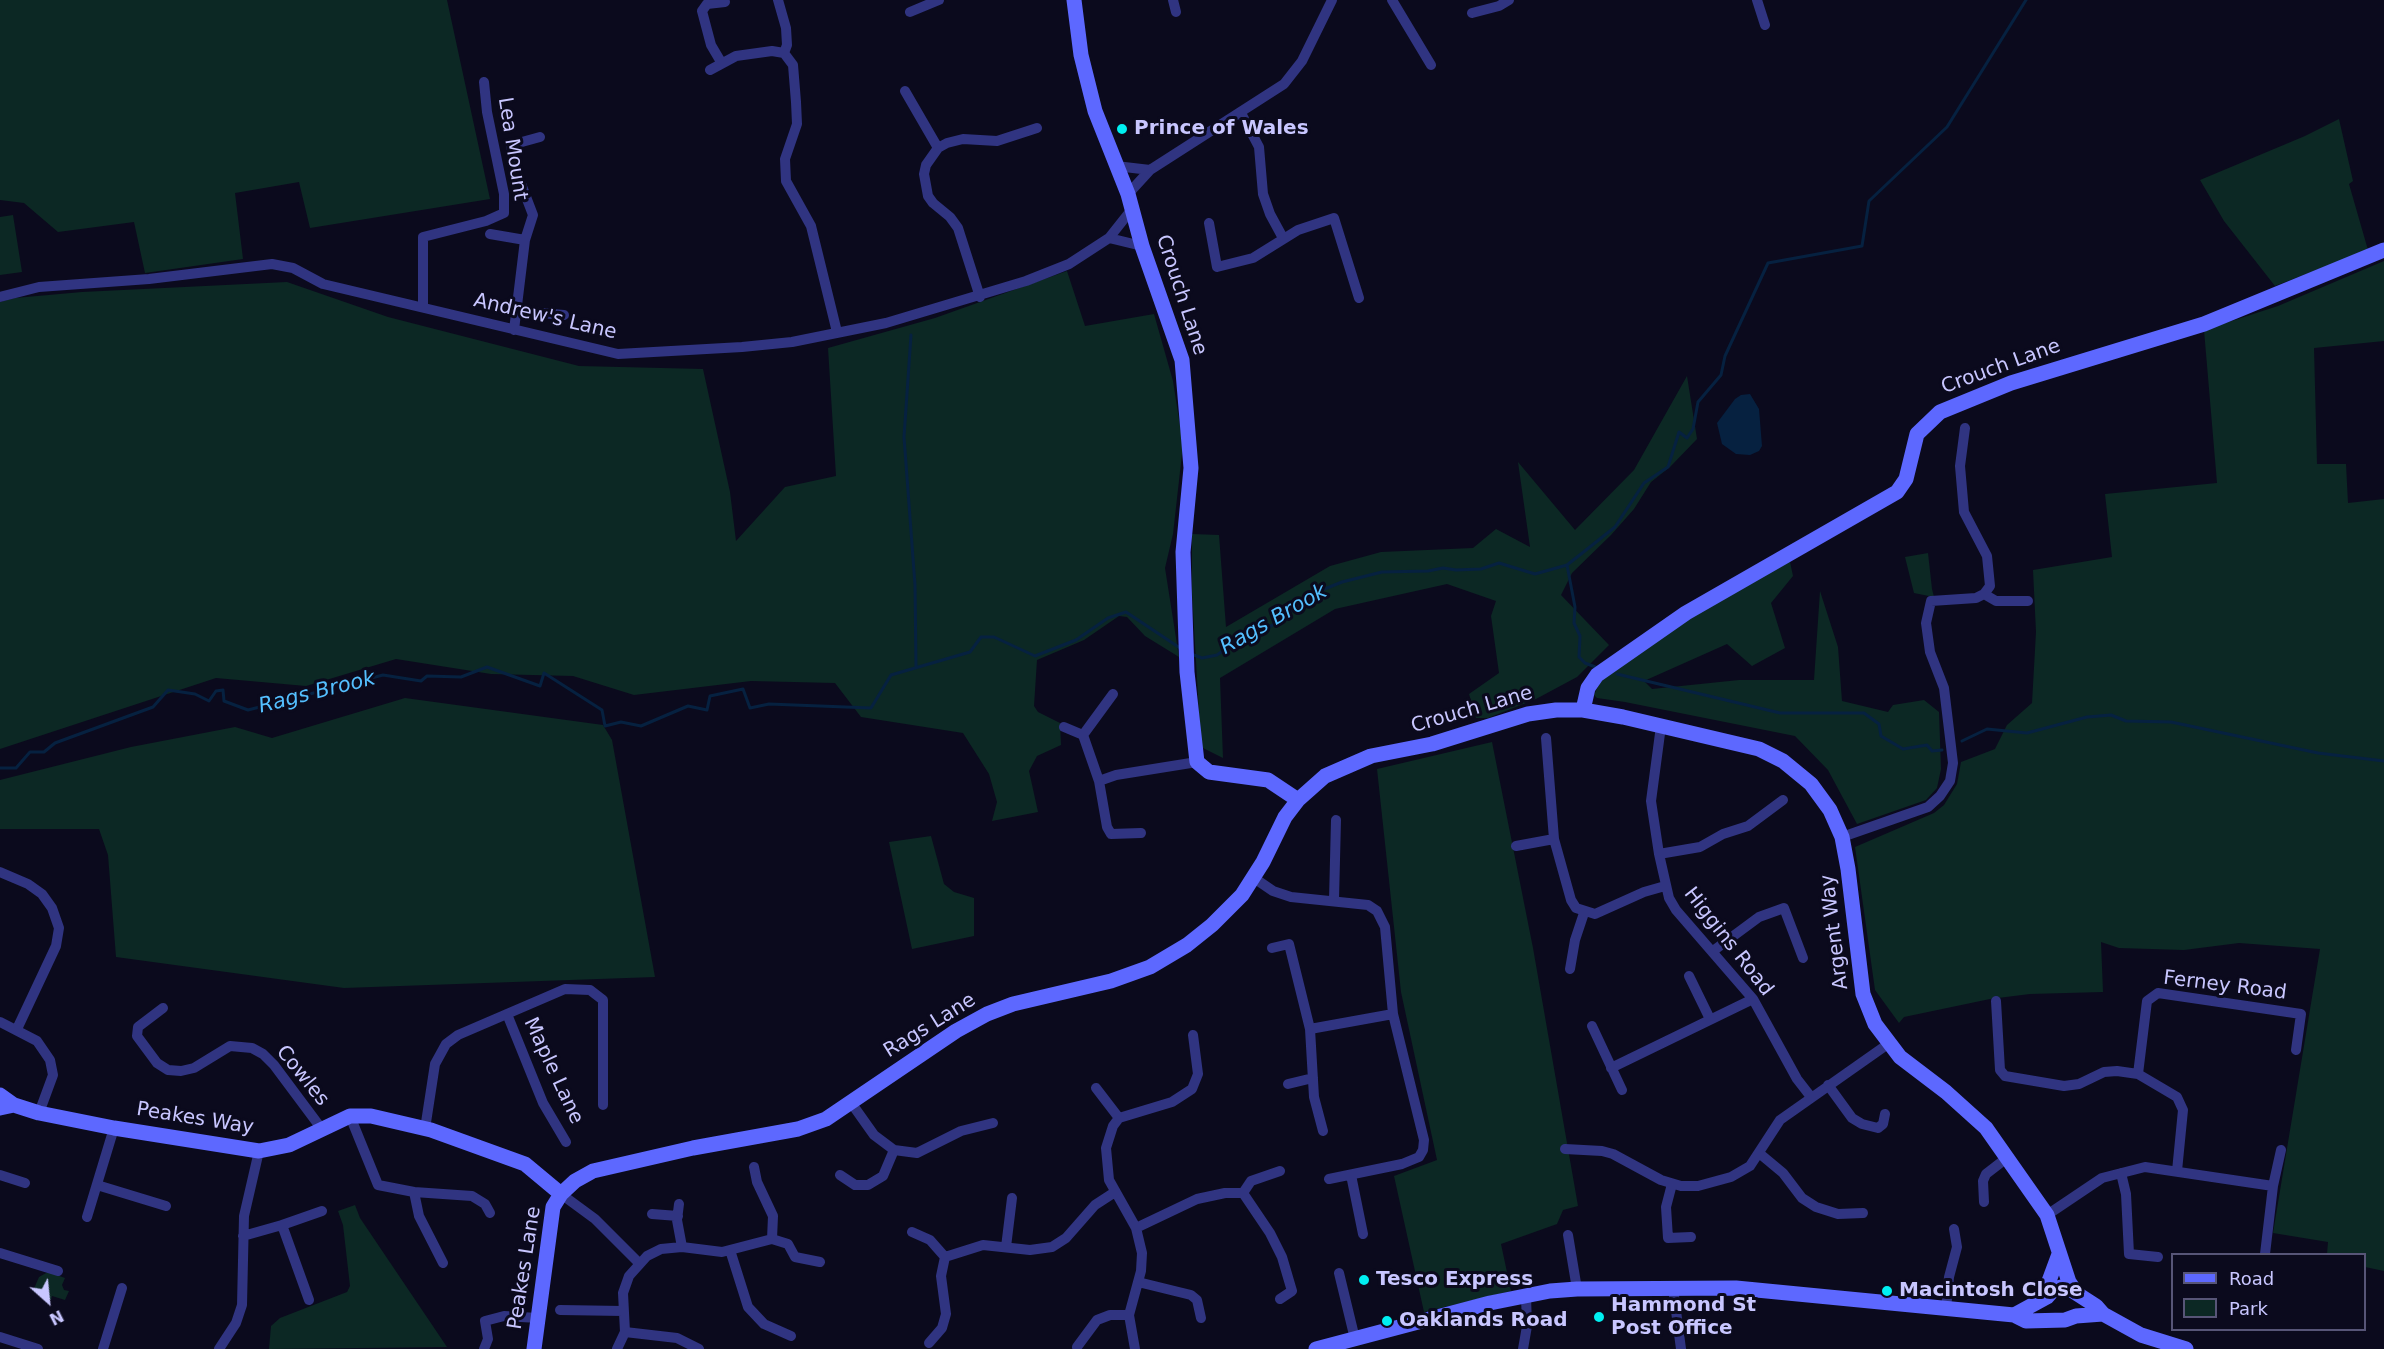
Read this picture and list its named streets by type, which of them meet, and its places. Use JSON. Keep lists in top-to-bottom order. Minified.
{"streets":{"street":["Lea Mount","Crouch Lane","Andrew's Lane","Argent Way","Higgins Road","Ferney Road","Rags Lane","Maple Lane","Cowles","Peakes Way","Peakes Lane"]},"crossings":[["Lea Mount","Andrew's Lane"],["Crouch Lane","Andrew's Lane"],["Crouch Lane","Argent Way"],["Crouch Lane","Rags Lane"],["Argent Way","Higgins Road"],["Rags Lane","Peakes Way"],["Rags Lane","Peakes Lane"],["Cowles","Peakes Way"],["Peakes Way","Peakes Lane"]],"water":["Rags Brook"],"places":["Prince of Wales","Tesco Express","Macintosh Close","Hammond St Post Office","Oaklands Road"],"legend":["Road","Park"],"north":"bottom right"}
